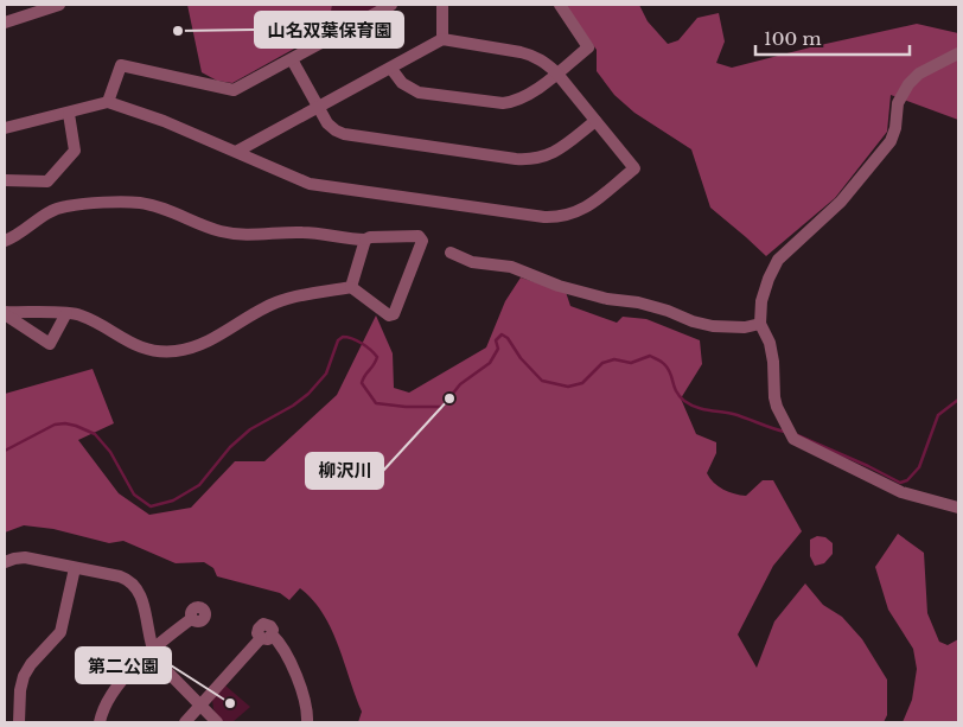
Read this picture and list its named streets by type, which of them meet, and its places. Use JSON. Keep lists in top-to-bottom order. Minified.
{"places":["山名双葉保育園","柳沢川","第二公園"],"scale_bar":"100 m"}
